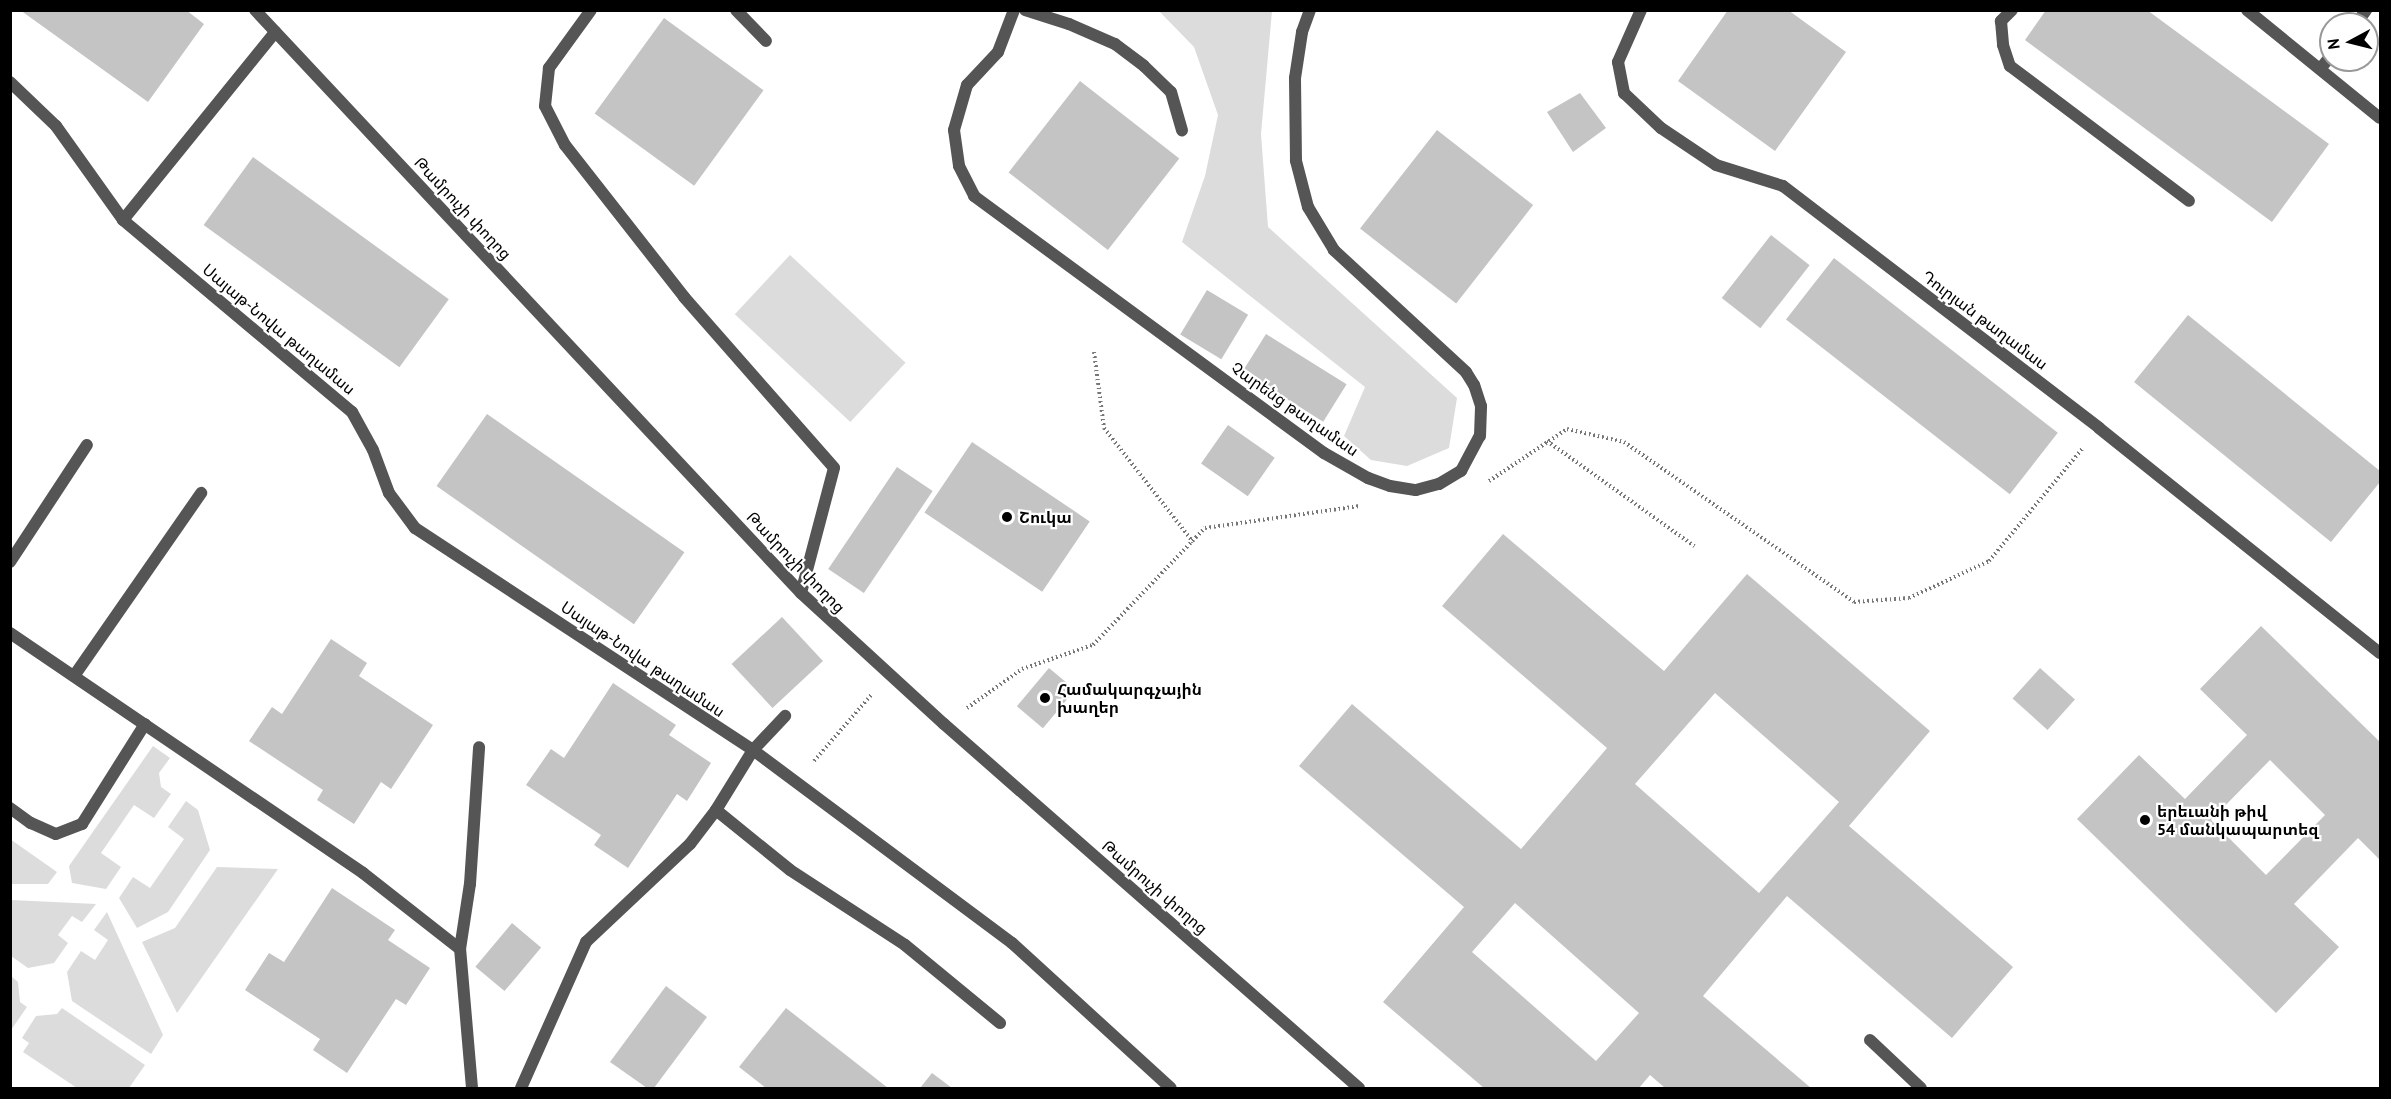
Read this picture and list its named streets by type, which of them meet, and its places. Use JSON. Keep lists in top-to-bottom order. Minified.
{"streets":{"street":["Թամրուչի փողոց","Դուրյան թաղամաս","Սայաթ-Նովա թաղամաս","Չարենց թաղամաս"]},"places":["Շուկա","Համակարգչային խաղեր","երեւանի թիվ 54 մանկապարտեզ"],"north":"left"}
